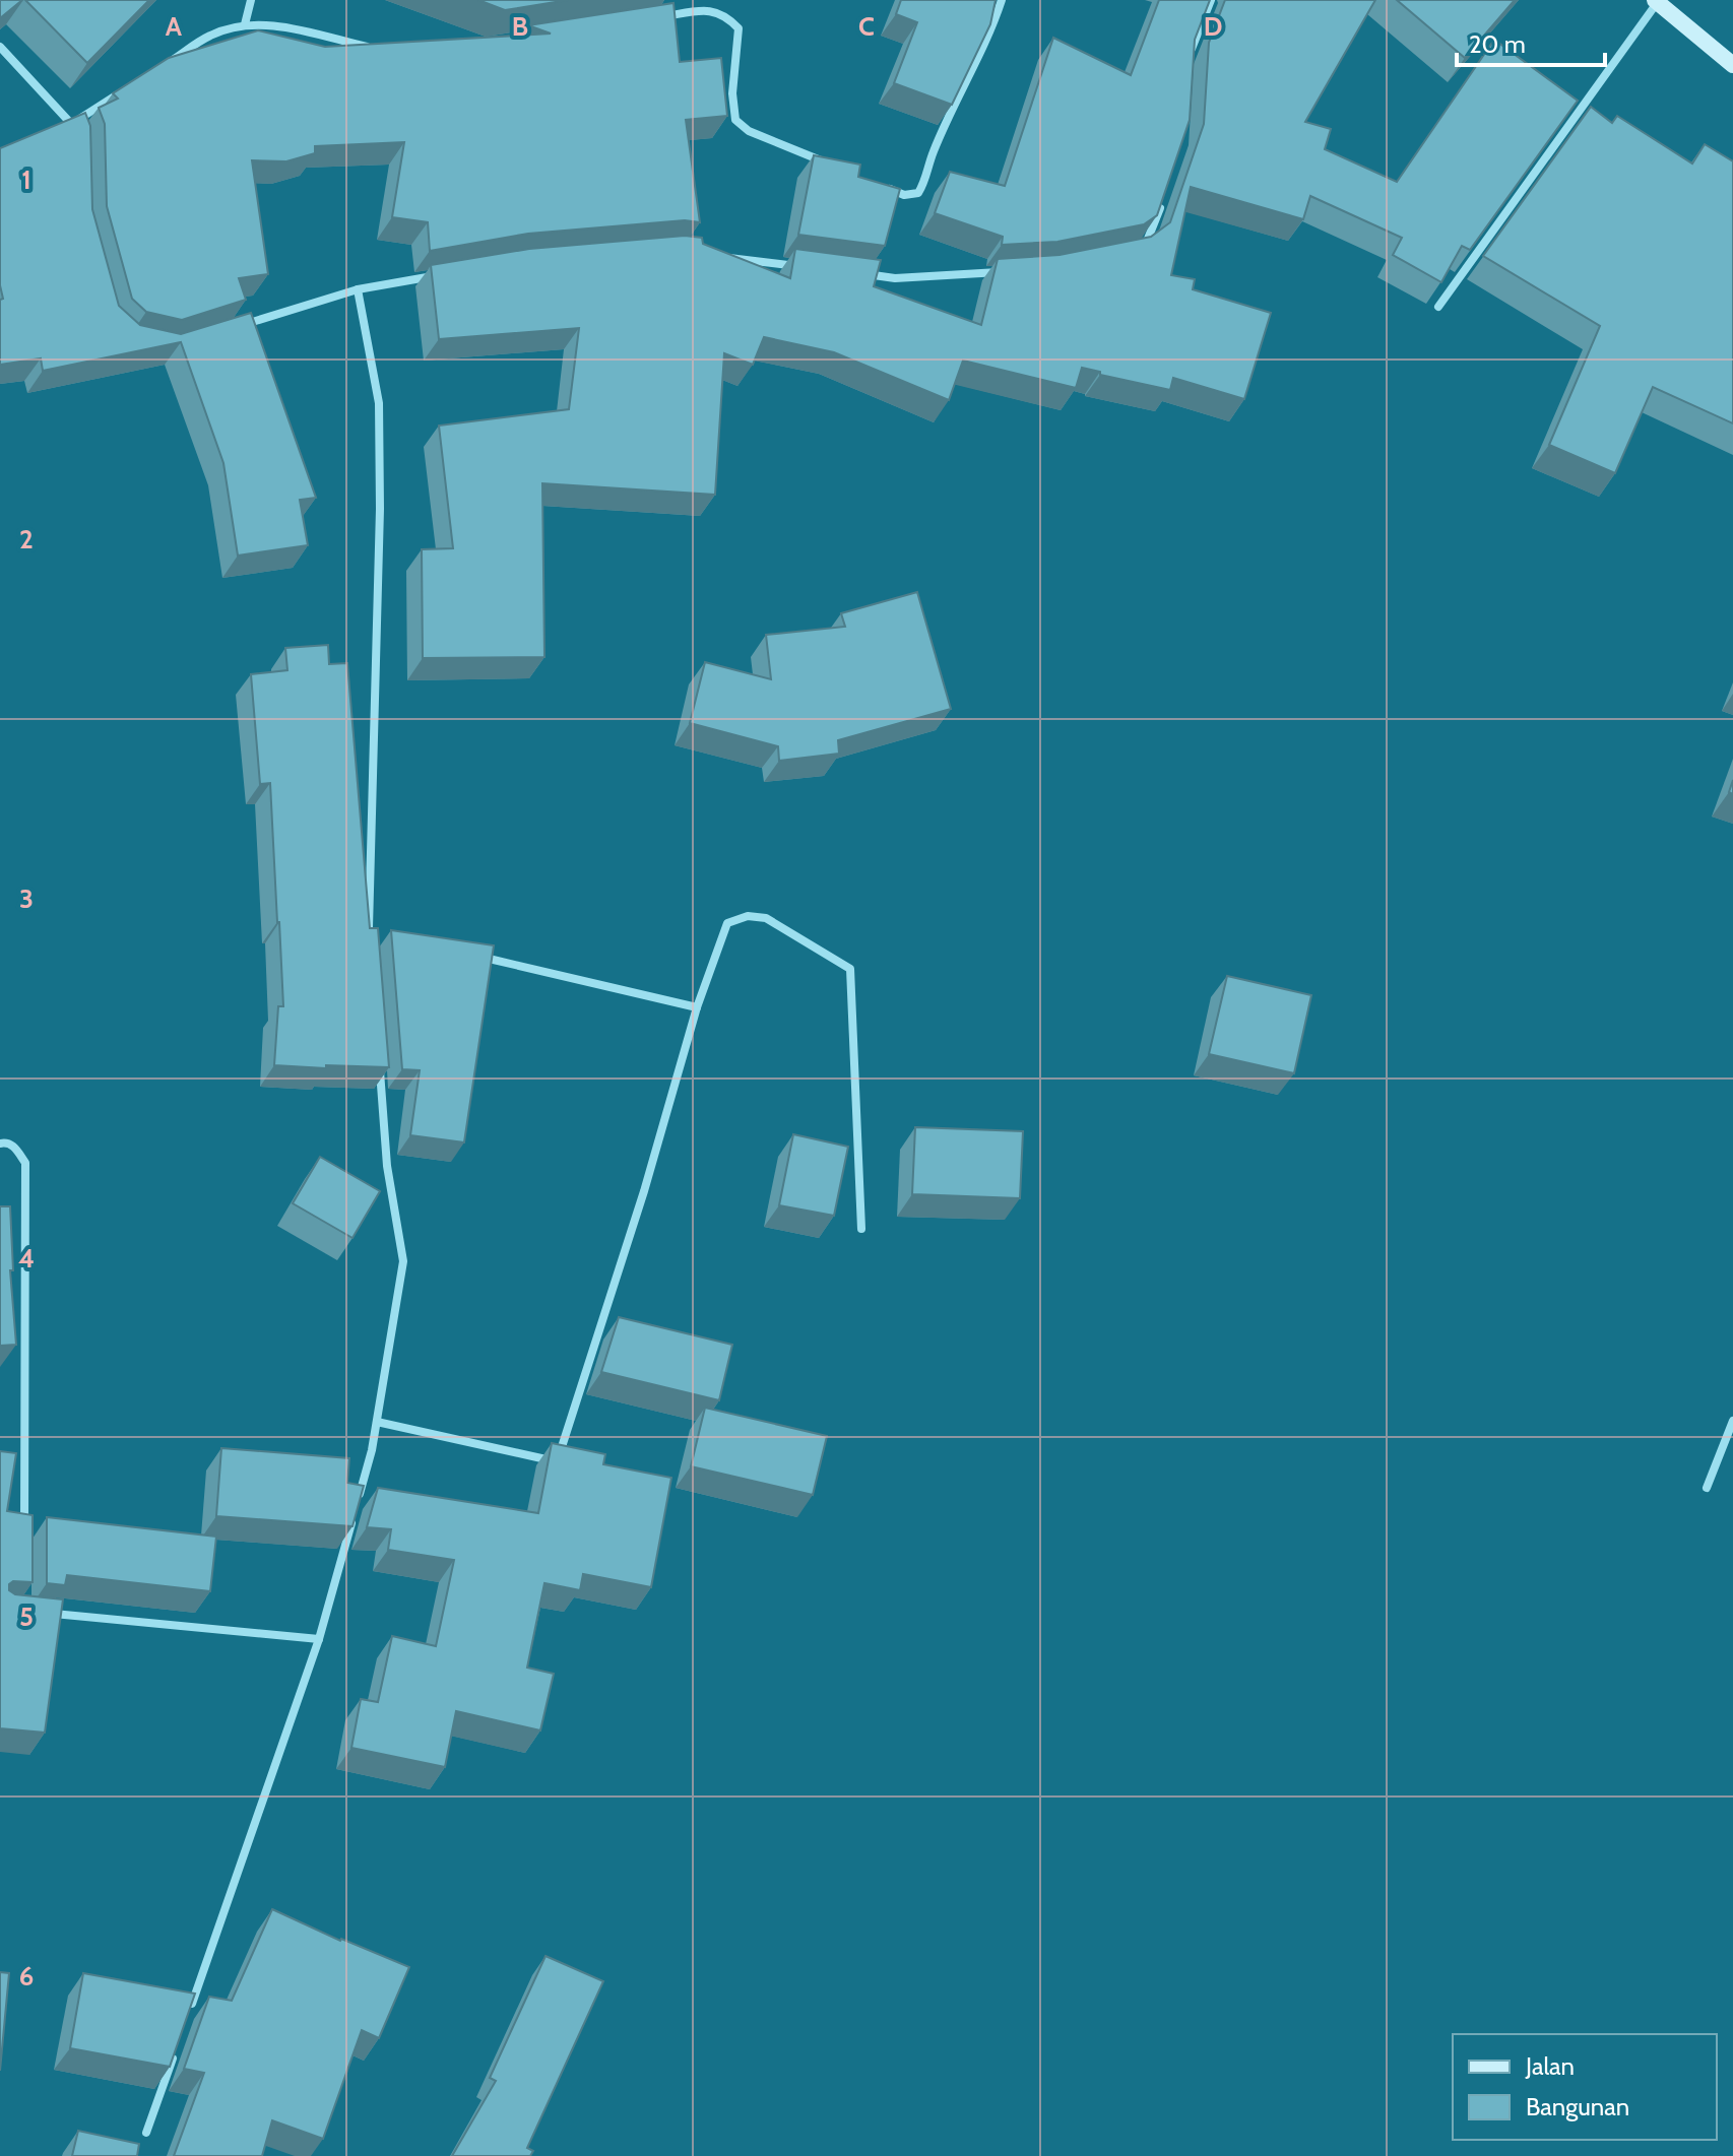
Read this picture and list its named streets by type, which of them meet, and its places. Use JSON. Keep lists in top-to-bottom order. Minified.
{"legend":["Jalan","Bangunan"],"scale_bar":"20 m","grid":{"columns":["A","B","C","D"],"rows":["1","2","3","4","5","6"]}}
